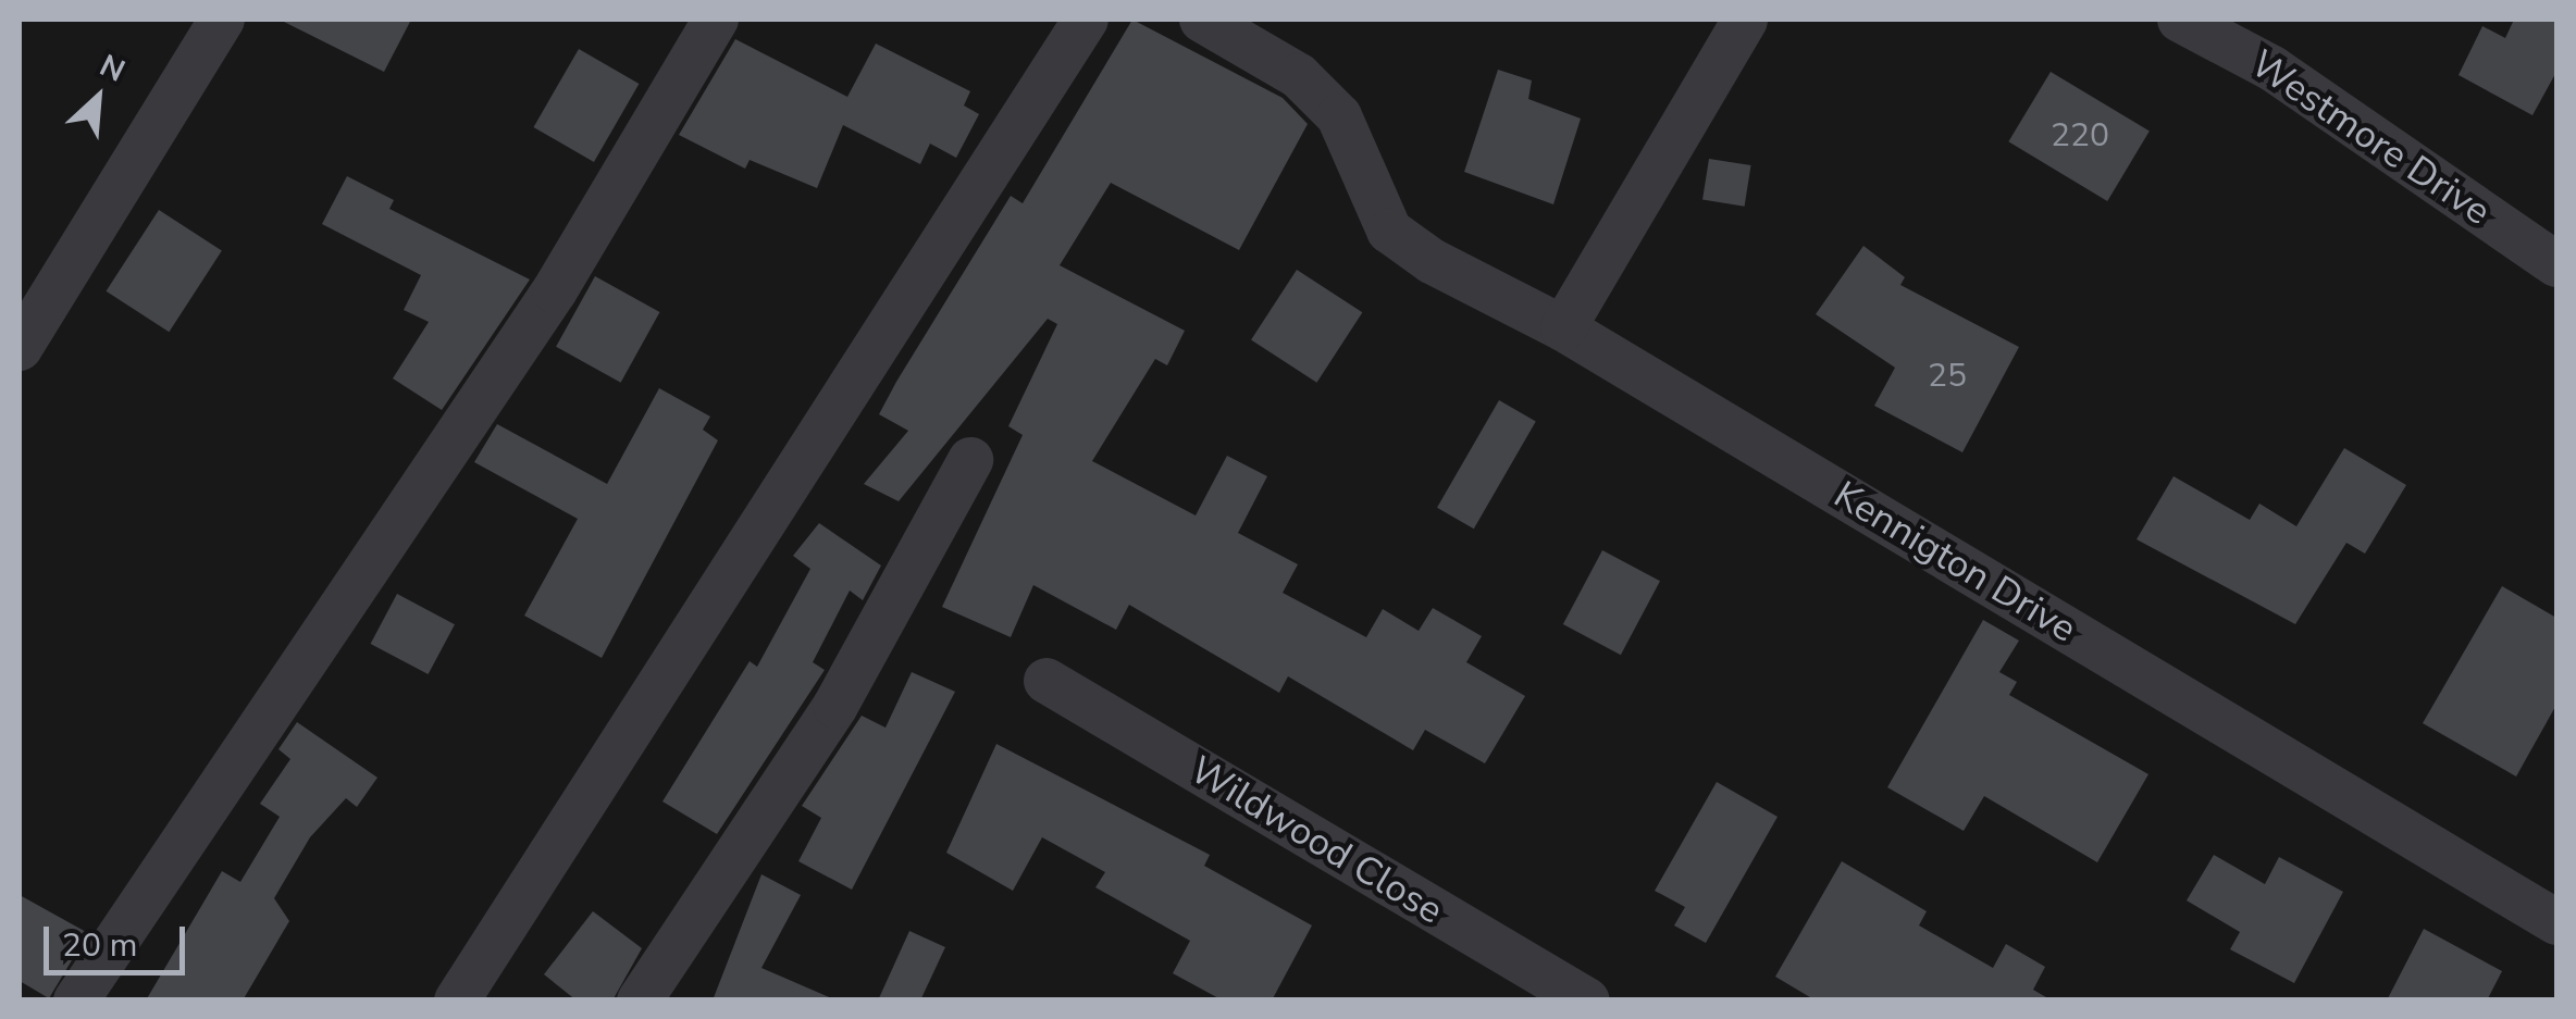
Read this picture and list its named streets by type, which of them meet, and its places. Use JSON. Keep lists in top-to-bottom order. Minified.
{"streets":{"street":["Westmore Drive","Kennigton Drive","Wildwood Close"]},"house_numbers":["220","25"],"scale_bar":"20 m","north":"top right"}
